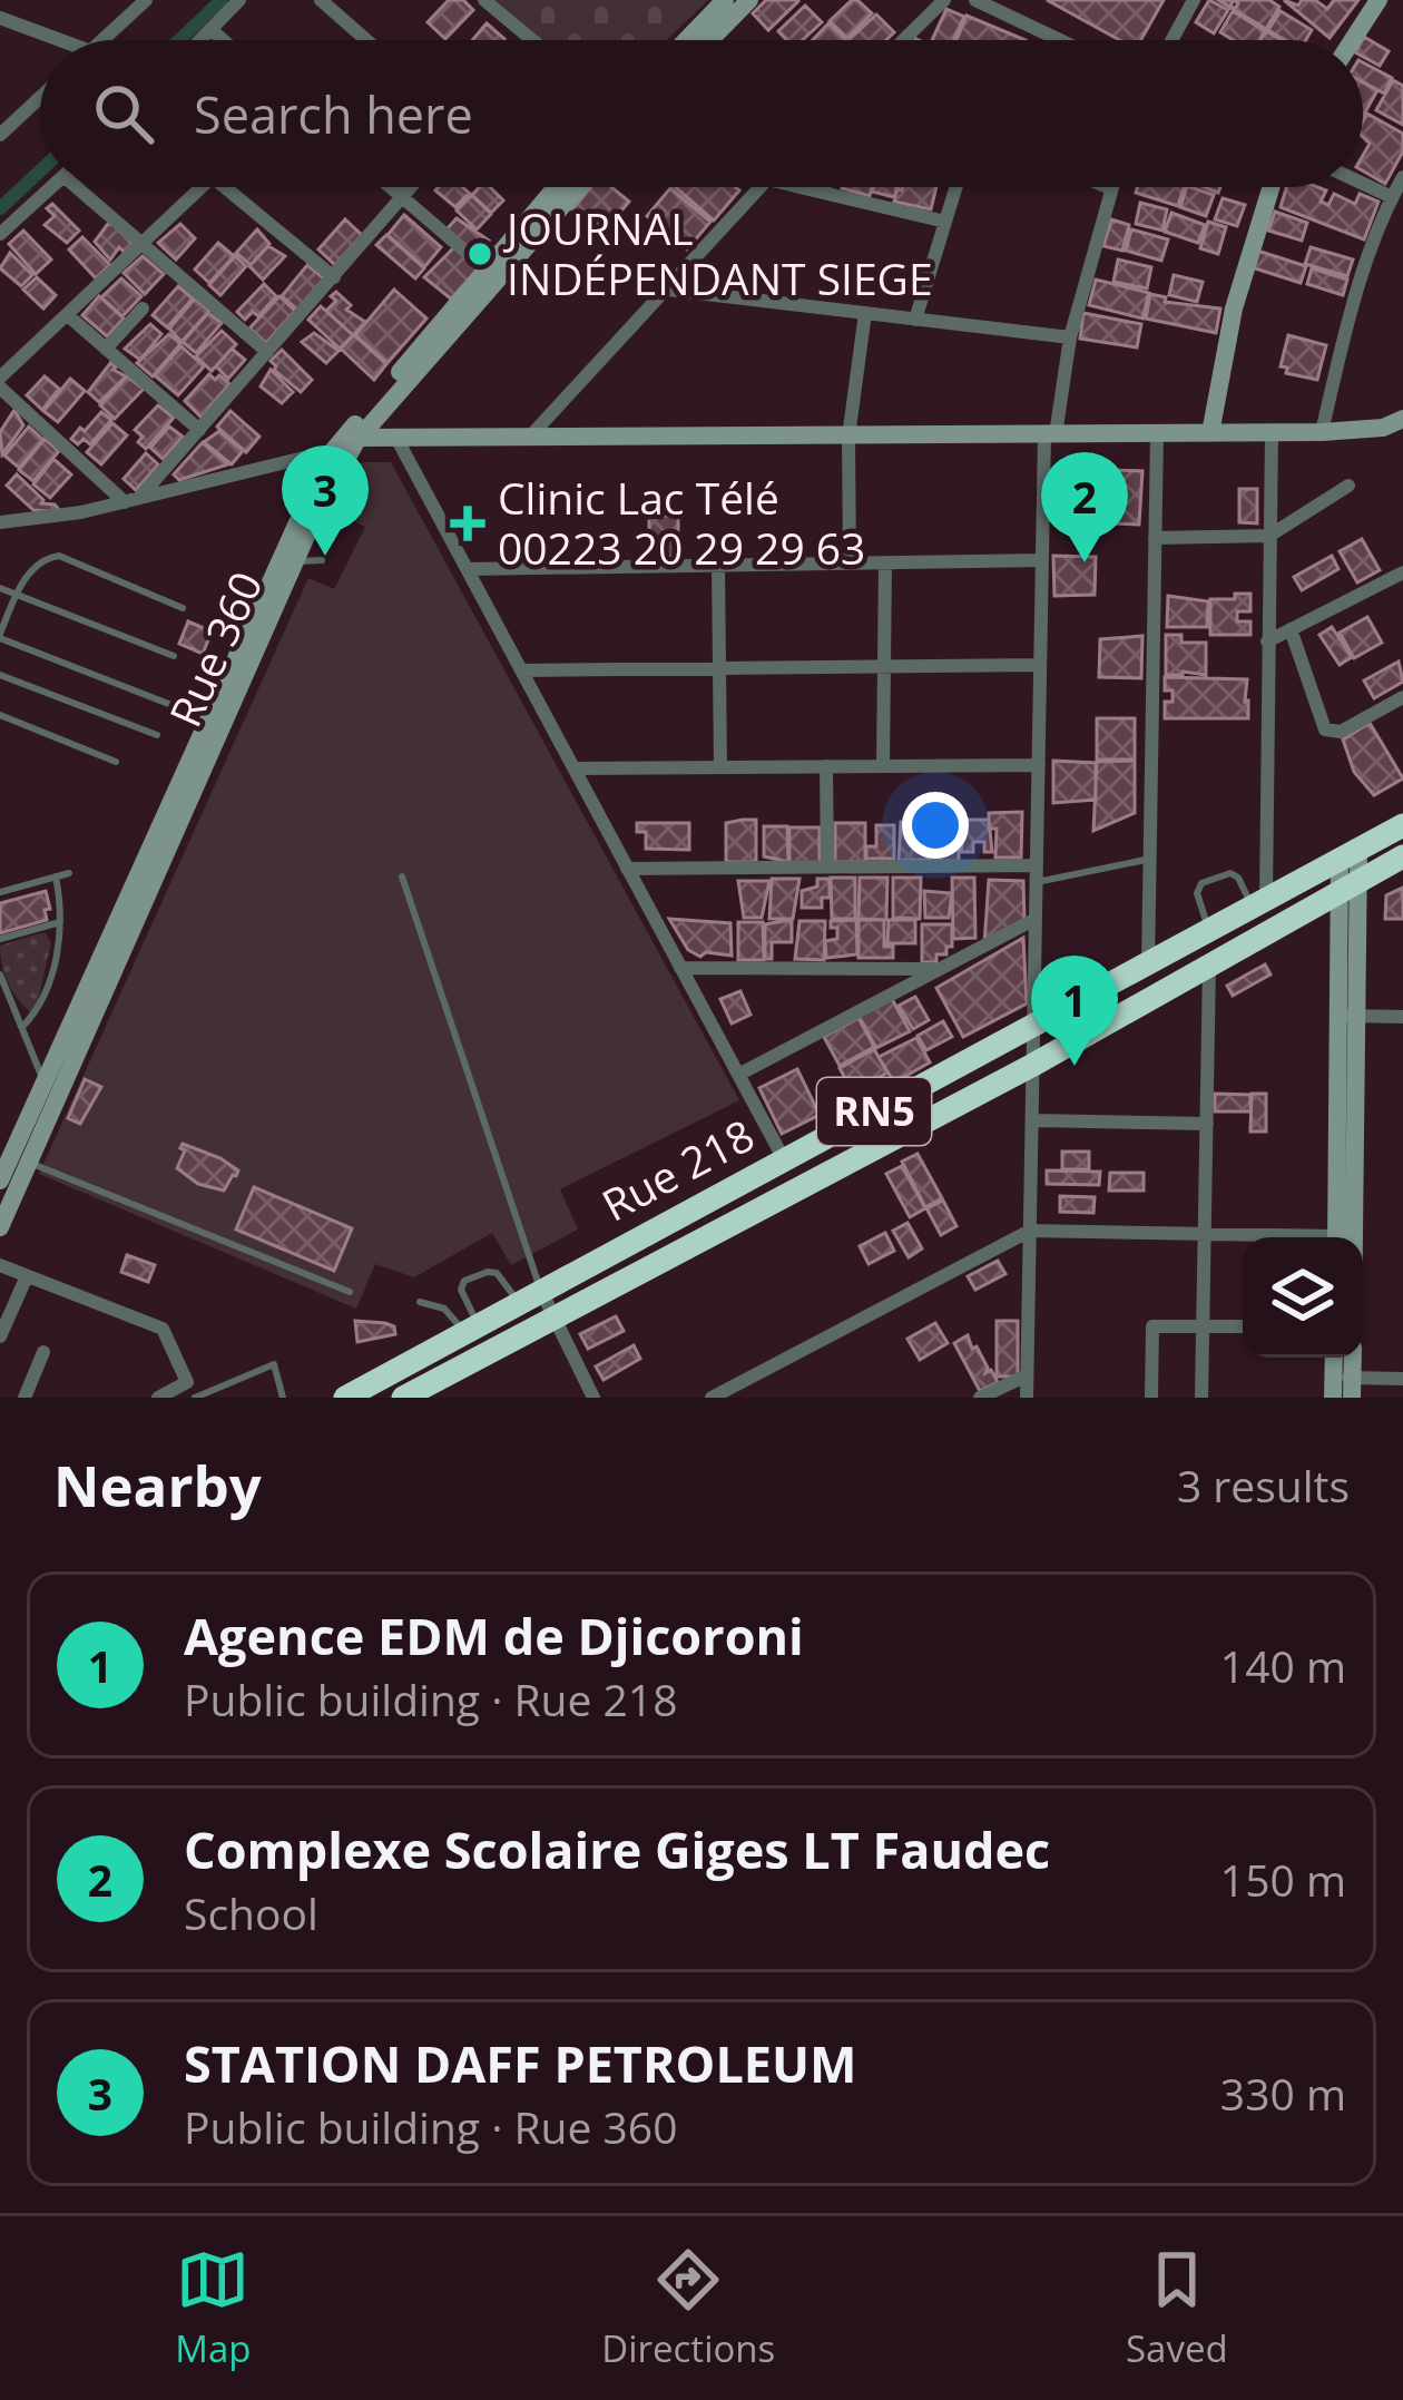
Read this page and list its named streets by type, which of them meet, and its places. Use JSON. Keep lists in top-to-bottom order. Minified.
{"streets":{"highway":["RN5","Rue 218"],"main road":["Rue 360"]},"places":{"other":["JOURNAL INDÉPENDANT SIEGE"],"health":["Clinic Lac Télé 00223 20 29 29 63"]},"page":{"search":"Search here","pins":["3","2","1"],"heading":["Nearby","3 results"],"list":[{"mark":"1","name":"Agence EDM de Djicoroni","note":"Public building · Rue 218","value":"140 m"},{"mark":"2","name":"Complexe Scolaire Giges LT Faudec","note":"School","value":"150 m"},{"mark":"3","name":"STATION DAFF PETROLEUM","note":"Public building · Rue 360","value":"330 m"}],"nav":["Map","Directions","Saved"]}}
